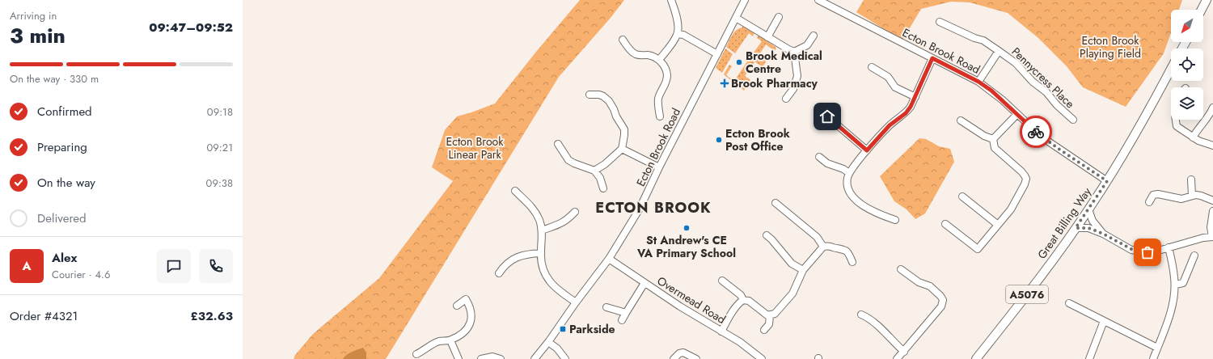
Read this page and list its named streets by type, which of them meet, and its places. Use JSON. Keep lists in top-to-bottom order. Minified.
{"streets":{"main road":["Great Billing Way","A5076"],"street":["Ecton Brook Road","Pennycress Place","Overmead Road"]},"crossings":[["Ecton Brook Road","Pennycress Place"],["Ecton Brook Road","Great Billing Way"],["Ecton Brook Road","Overmead Road"]],"districts":["ECTON BROOK"],"parks":["Ecton Brook Playing Field","Ecton Brook Linear Park"],"places":{"other":["Brook Medical Centre","Ecton Brook Post Office","St Andrew's CE VA Primary School"],"health":["Brook Pharmacy"],"transit":["Parkside"]},"north":"bottom left","page":{"heading":["3 min","Arriving in","09:47–09:52"],"panel":["Alex","Courier · 4.6","Order #4321","£32.63"],"bar":"On the way · 330 m","list":[["Confirmed","09:18"],["Preparing","09:21"],["On the way","09:38"],"Delivered"],"round":"A"}}
